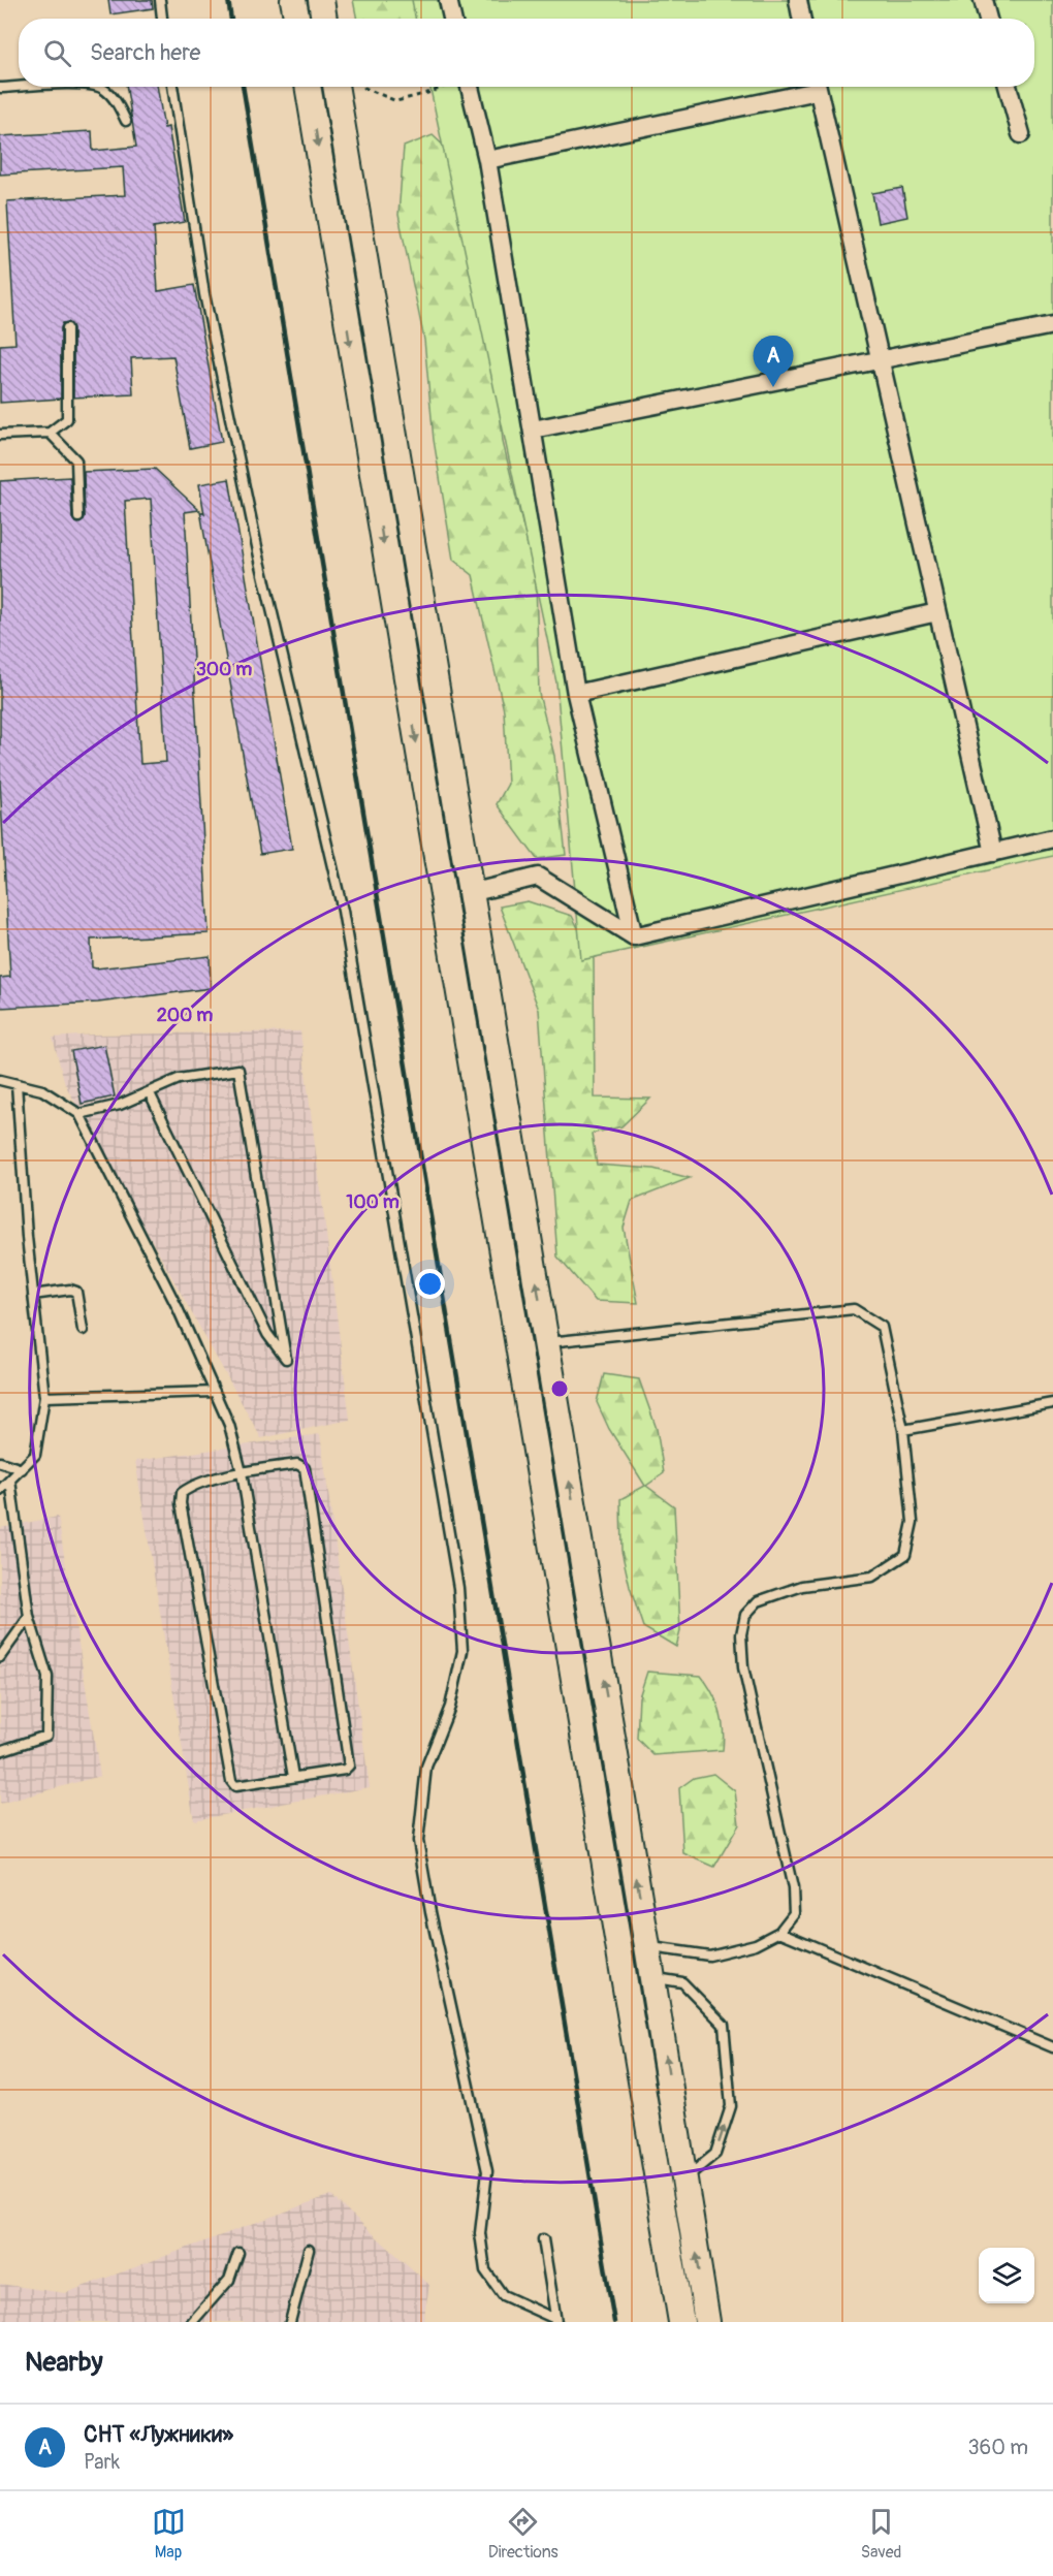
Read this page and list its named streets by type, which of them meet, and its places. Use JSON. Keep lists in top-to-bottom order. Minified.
{"page":{"search":"Search here","pins":"A","heading":"Nearby","list":[{"mark":"A","name":"СНТ «Лужники»","note":"Park","value":"360 m"}],"nav":["Map","Directions","Saved"]},"rings":["300 m","200 m","100 m"]}
